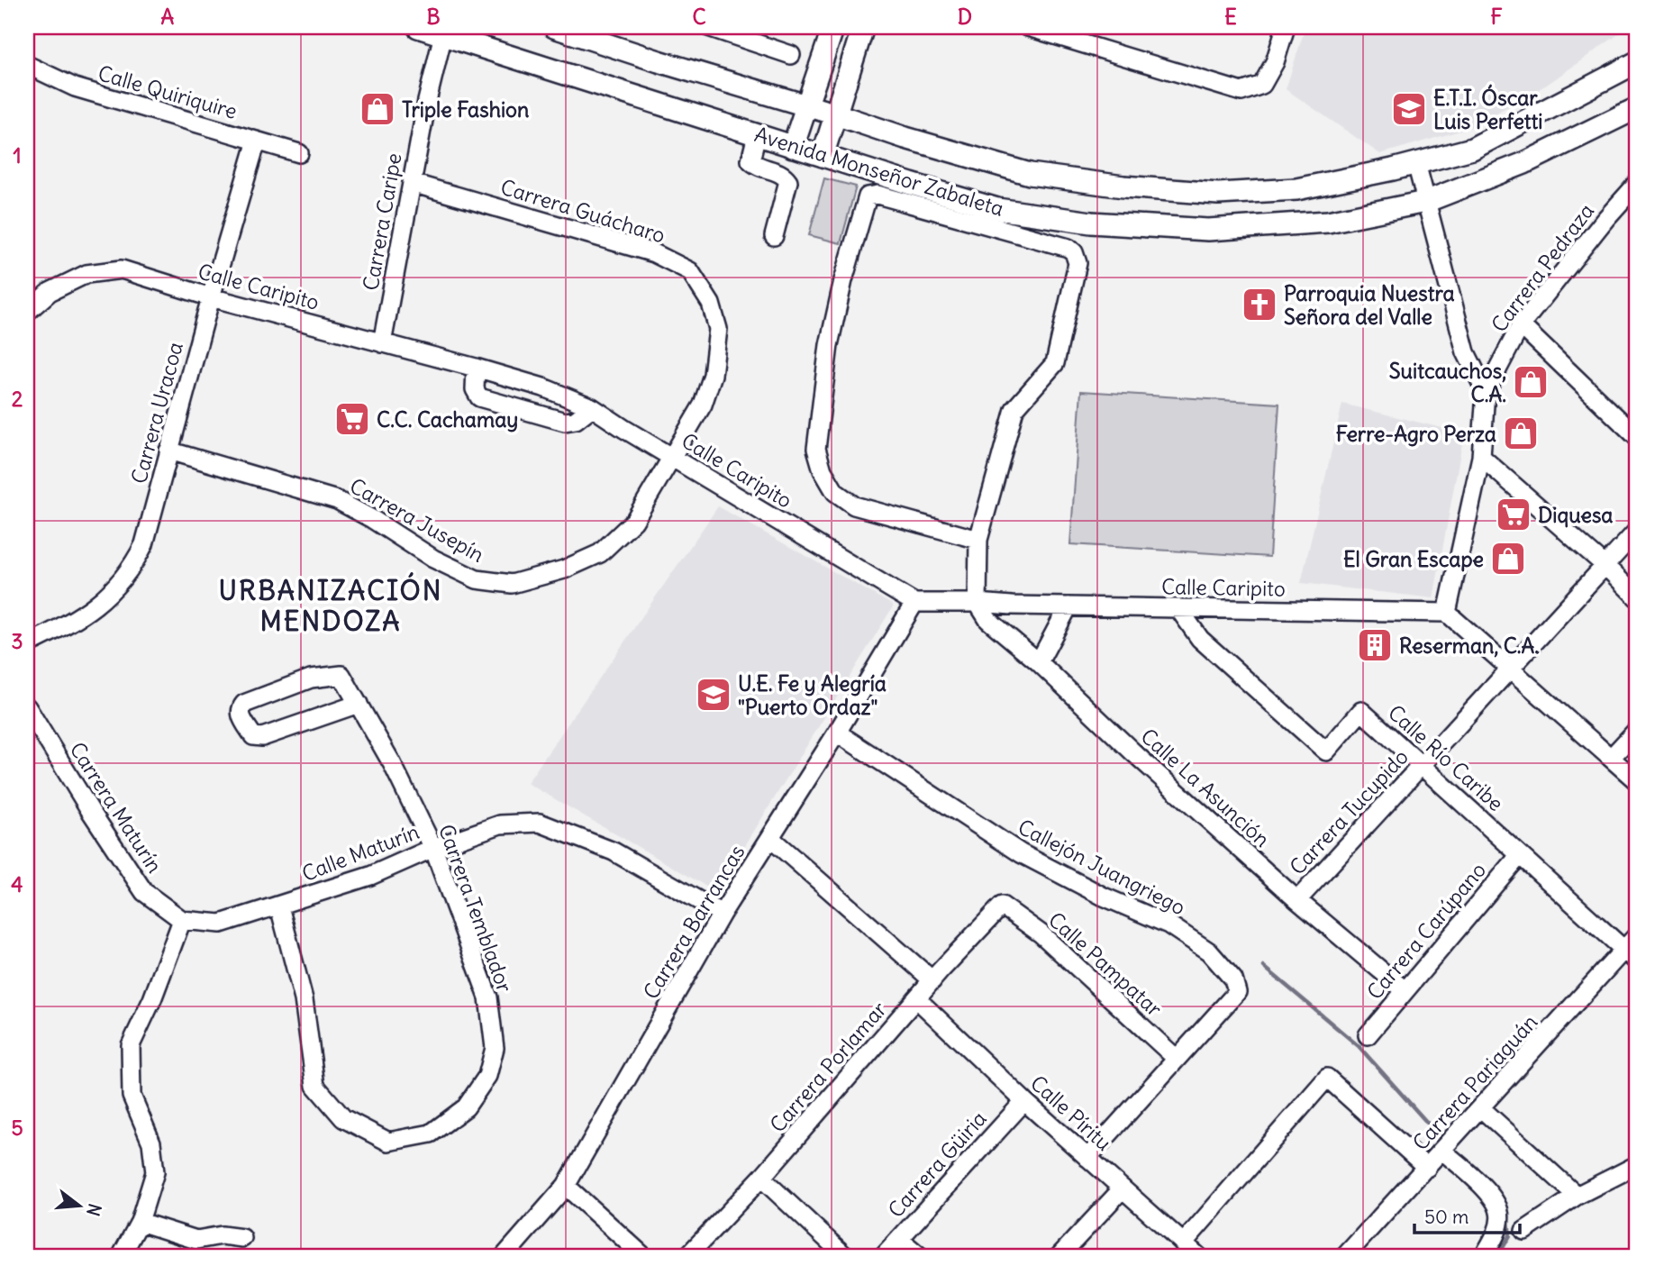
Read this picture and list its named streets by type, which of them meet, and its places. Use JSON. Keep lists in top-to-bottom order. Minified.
{"streets":{"street":["Calle Quiriquire","Avenida Monseñor Zabaleta","Carrera Guácharo","Carrera Caripe","Carrera Pedraza","Calle Caripito","Carrera Uracoa","Carrera Jusepín","Calle Río Caribe","Calle La Asunción","Carrera Maturín","Carrera Tucupido","Calle Maturín","Callejón Juangriego","Carrera Temblador","Carrera Barrancas","Carrera Carúpano","Calle Pampatar","Carrera Porlamar","Carrera Pariaguán","Calle Píritu","Carrera Güiria"]},"crossings":[["Calle Quiriquire","Carrera Uracoa"],["Avenida Monseñor Zabaleta","Carrera Caripe"],["Carrera Guácharo","Carrera Caripe"],["Carrera Guácharo","Calle Caripito"],["Carrera Guácharo","Carrera Jusepín"],["Carrera Caripe","Calle Caripito"],["Carrera Pedraza","Calle Caripito"],["Calle Caripito","Carrera Uracoa"],["Calle Caripito","Carrera Jusepín"],["Calle Caripito","Calle Río Caribe"],["Calle Caripito","Calle La Asunción"],["Calle Caripito","Carrera Barrancas"],["Carrera Uracoa","Carrera Jusepín"],["Calle Río Caribe","Carrera Tucupido"],["Calle Río Caribe","Carrera Carúpano"],["Calle Río Caribe","Carrera Pariaguán"],["Calle La Asunción","Carrera Tucupido"],["Calle La Asunción","Carrera Carúpano"],["Carrera Maturín","Calle Maturín"],["Calle Maturín","Carrera Temblador"],["Calle Maturín","Carrera Barrancas"],["Callejón Juangriego","Carrera Barrancas"],["Callejón Juangriego","Calle Pampatar"],["Calle Pampatar","Carrera Porlamar"],["Carrera Porlamar","Calle Píritu"],["Calle Píritu","Carrera Güiria"]],"districts":["URBANIZACIÓN MENDOZA"],"places":{"shop":["Triple Fashion","Suitcauchos, C.A.","Ferre-Agro Perza","El Gran Escape"],"school or university":["E.T.I. Óscar Luis Perfetti","U.E. Fe y Alegría \"Puerto Ordaz\""],"church":["Parroquia Nuestra Señora del Valle"],"supermarket":["C.C. Cachamay","Diquesa"],"building":["Reserman, C.A."]},"scale_bar":"50 m","north":"right","grid":{"columns":["A","B","C","D","E","F"],"rows":["1","2","3","4","5"]}}
